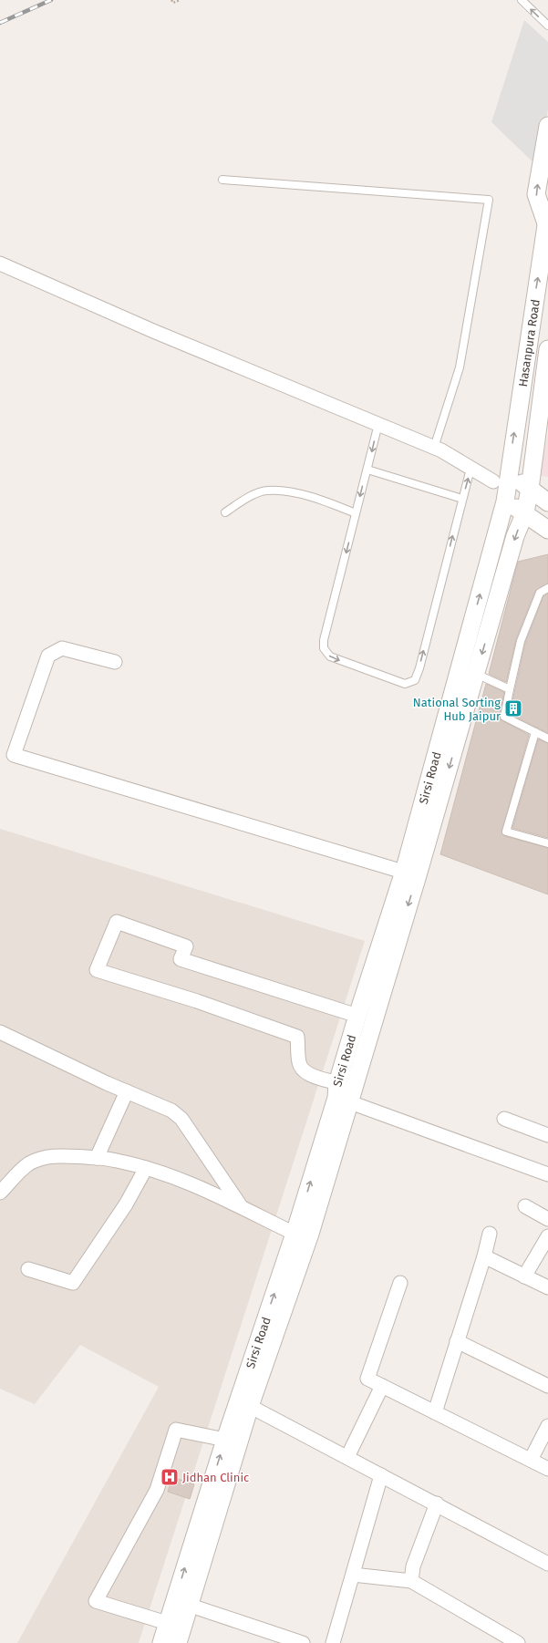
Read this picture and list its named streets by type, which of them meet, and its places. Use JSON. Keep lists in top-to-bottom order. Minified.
{"streets":{"street":["Hasanpura Road","Sirsi Road"]},"crossings":[["Hasanpura Road","Sirsi Road"]],"one_way":["Hasanpura Road"],"places":{"building":["National Sorting Hub Jaipur"],"hospital":["Jidhan Clinic"]}}
